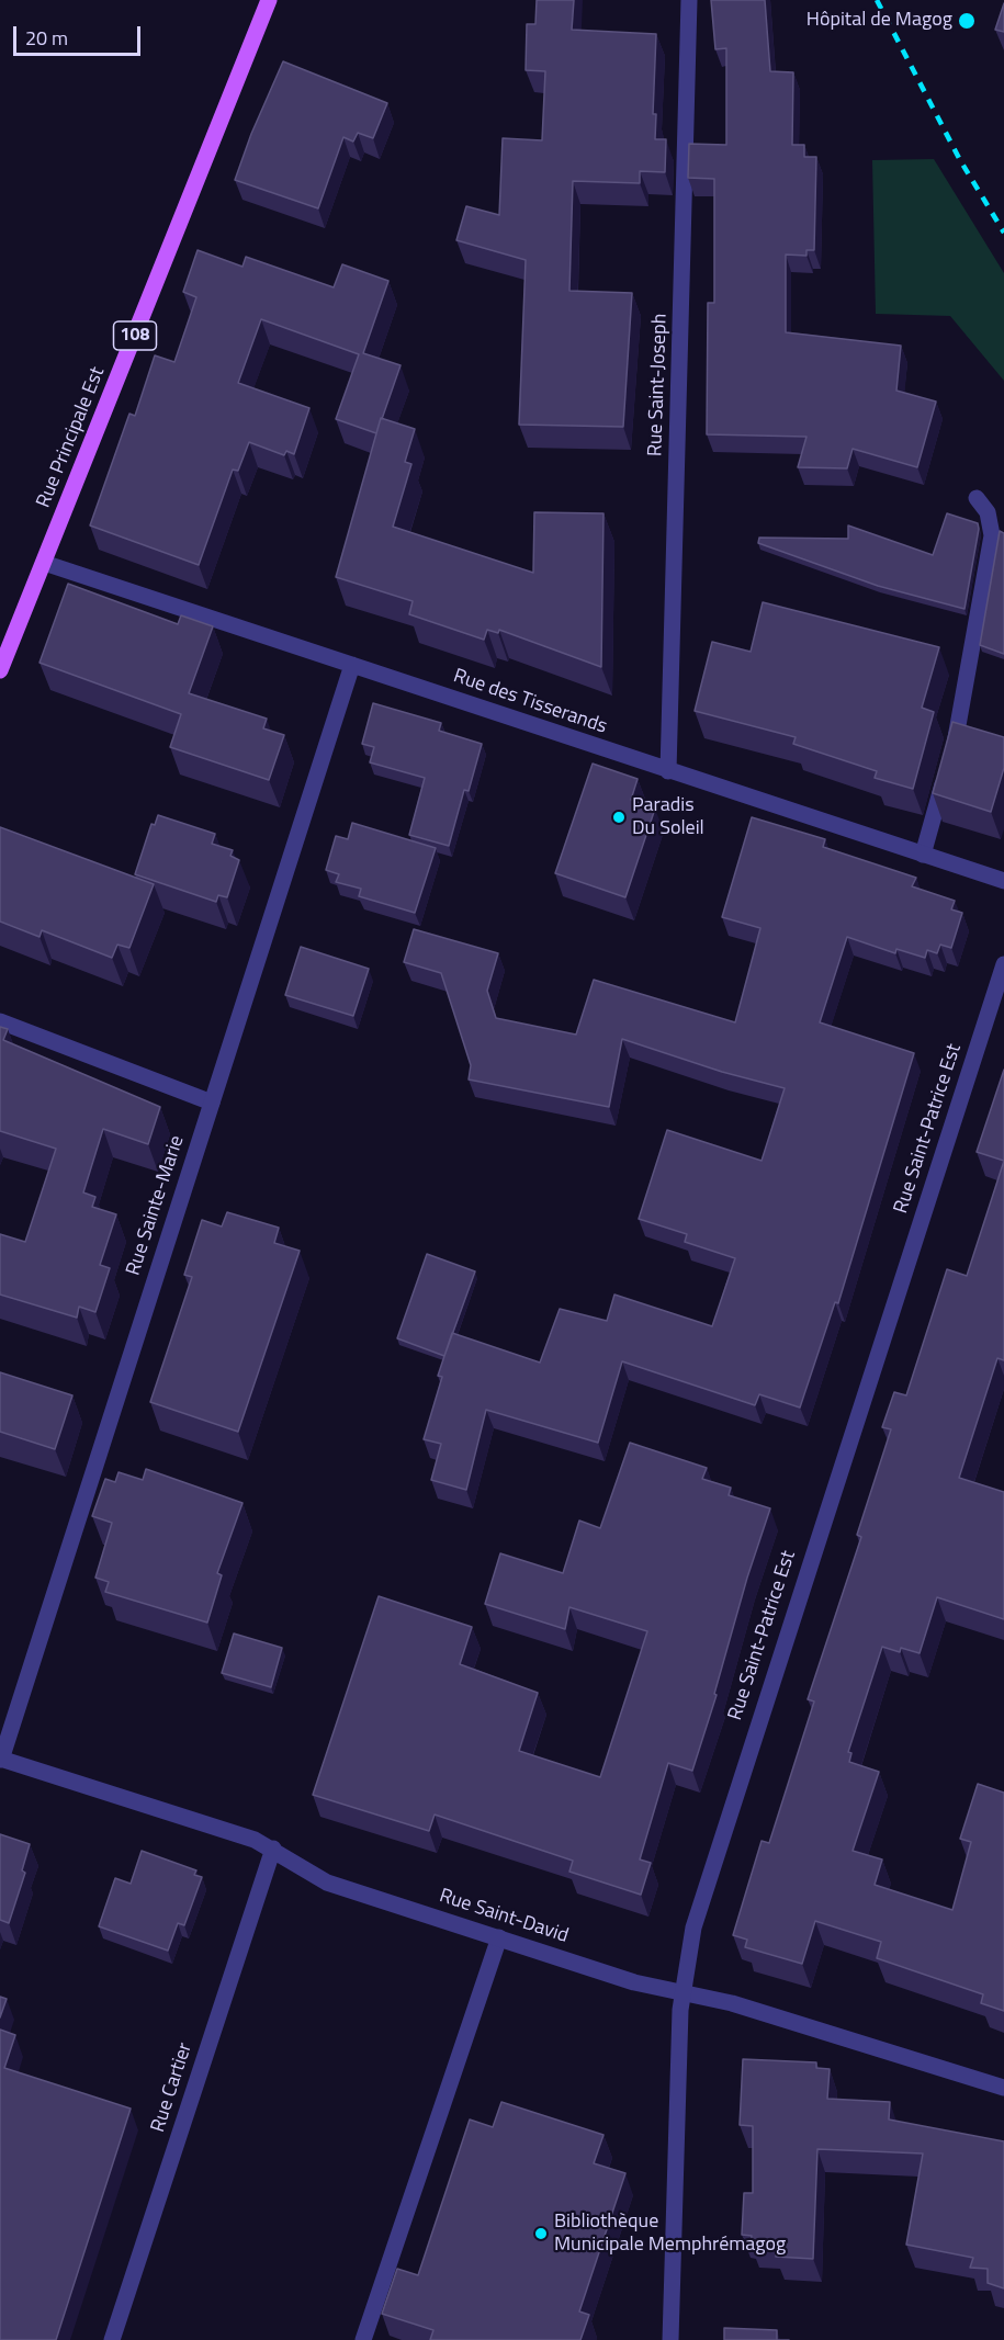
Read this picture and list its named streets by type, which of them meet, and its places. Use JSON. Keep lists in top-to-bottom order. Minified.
{"streets":{"main road":["108","Rue Principale Est"],"street":["Rue Saint-Joseph","Rue des Tisserands","Rue Saint-Patrice Est","Rue Sainte-Marie","Rue Saint-David","Rue Cartier"]},"crossings":[["Rue Saint-Joseph","Rue des Tisserands"],["Rue Principale Est","Rue des Tisserands"],["Rue des Tisserands","Rue Sainte-Marie"],["Rue Saint-Patrice Est","Rue Saint-David"],["Rue Sainte-Marie","Rue Saint-David"],["Rue Saint-David","Rue Cartier"]],"places":["Hôpital de Magog","Paradis Du Soleil","Bibliothèque Municipale Memphrémagog"],"scale_bar":"20 m"}
